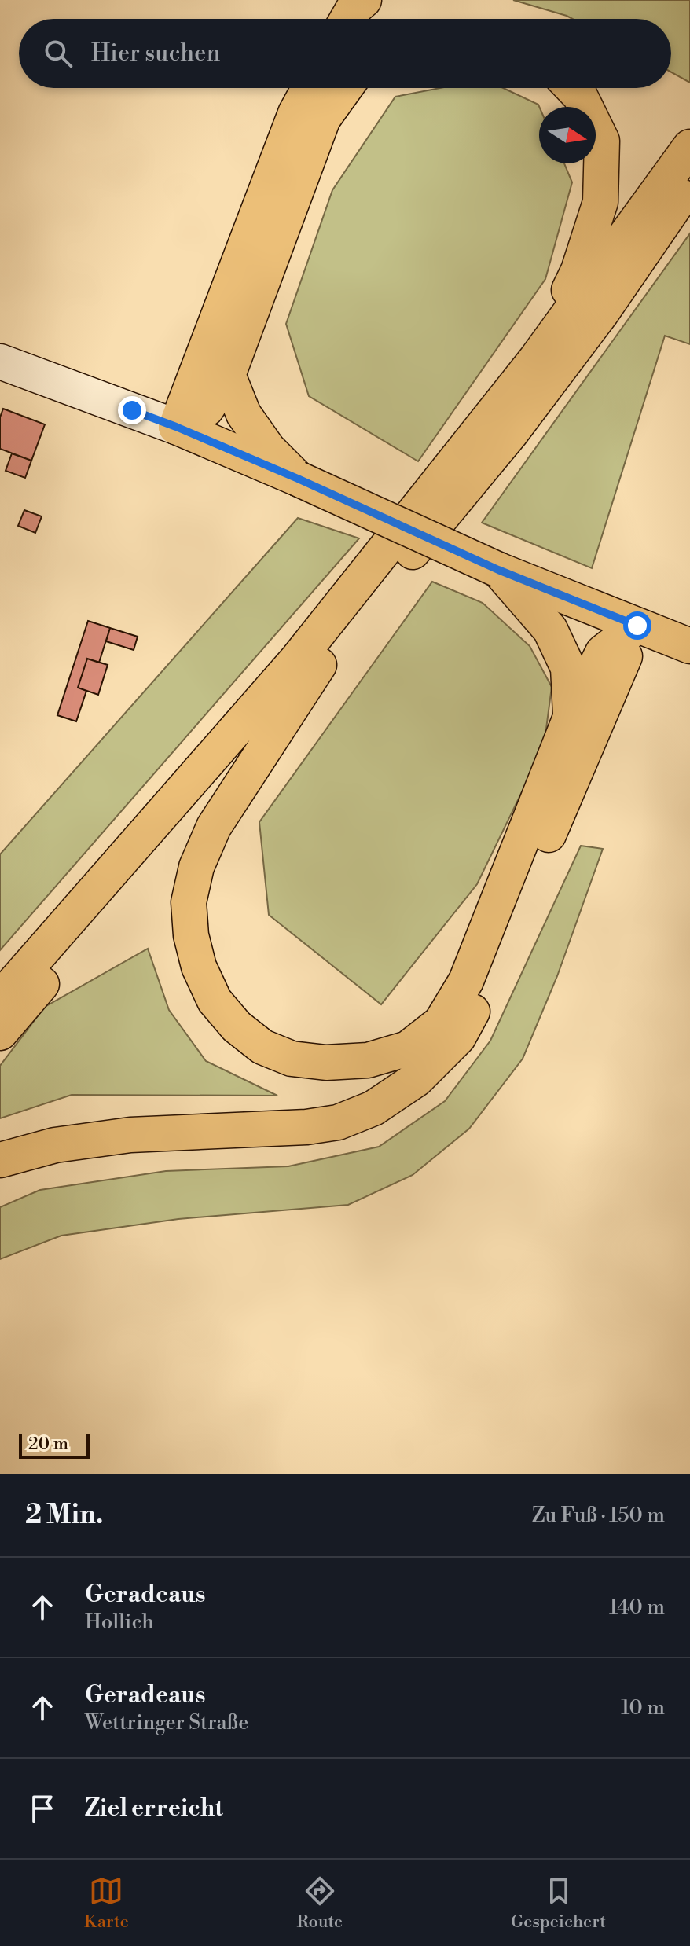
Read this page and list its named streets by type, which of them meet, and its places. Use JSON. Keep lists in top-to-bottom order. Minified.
{"scale_bar":"20 m","north":"right","page":{"search":"Hier suchen","scale":"20 m","heading":["2 Min.","Zu Fuß · 150 m"],"list":[["Geradeaus","Hollich","140 m"],["Geradeaus","Wettringer Straße","10 m"],"Ziel erreicht"],"nav":["Karte","Route","Gespeichert"]}}
